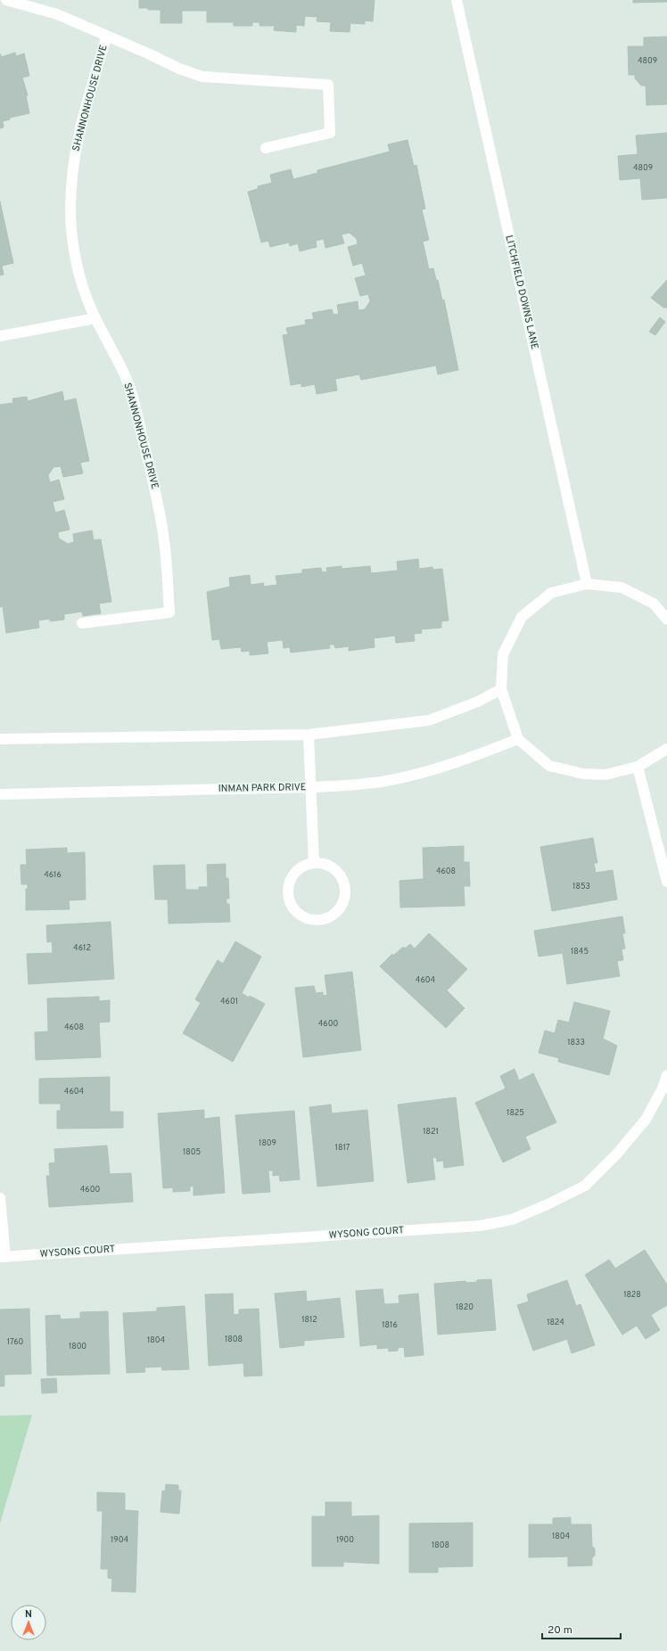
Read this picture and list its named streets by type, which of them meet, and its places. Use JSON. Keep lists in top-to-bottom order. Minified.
{"streets":{"street":["SHANNONHOUSE DRIVE","LITCHFIELD DOWNS LANE","INMAN PARK DRIVE","WYSONG COURT"]},"house_numbers":["4809","4809","4608","4616","1853","4612","1845","4604","4601","4600","4608","1833","4604","1825","1821","1809","1817","1805","4600","1828","1820","1812","1824","1816","1808","1804","1760","1800","1804","1904","1900","1808"],"scale_bar":"20 m","north":"top"}
